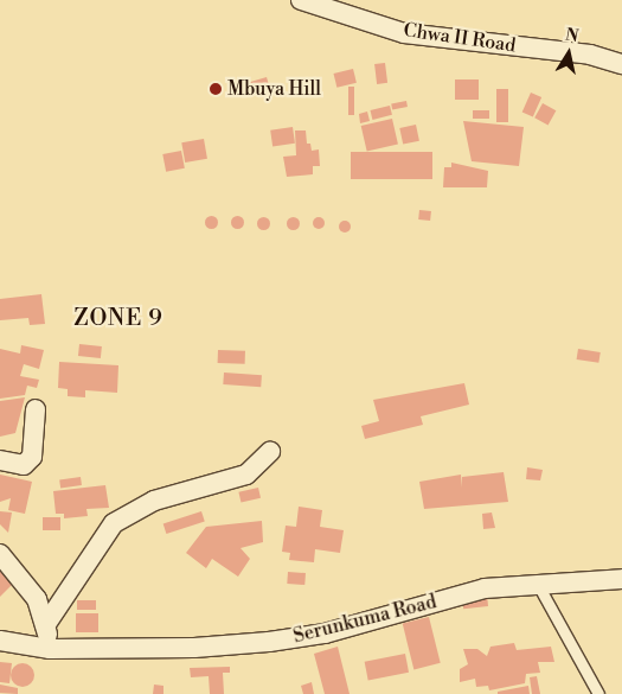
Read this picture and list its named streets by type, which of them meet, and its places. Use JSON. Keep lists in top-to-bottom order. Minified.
{"streets":{"street":["Chwa II Road","Serunkuma Road"]},"districts":["ZONE 9"],"places":["Mbuya Hill"],"north":"top"}
